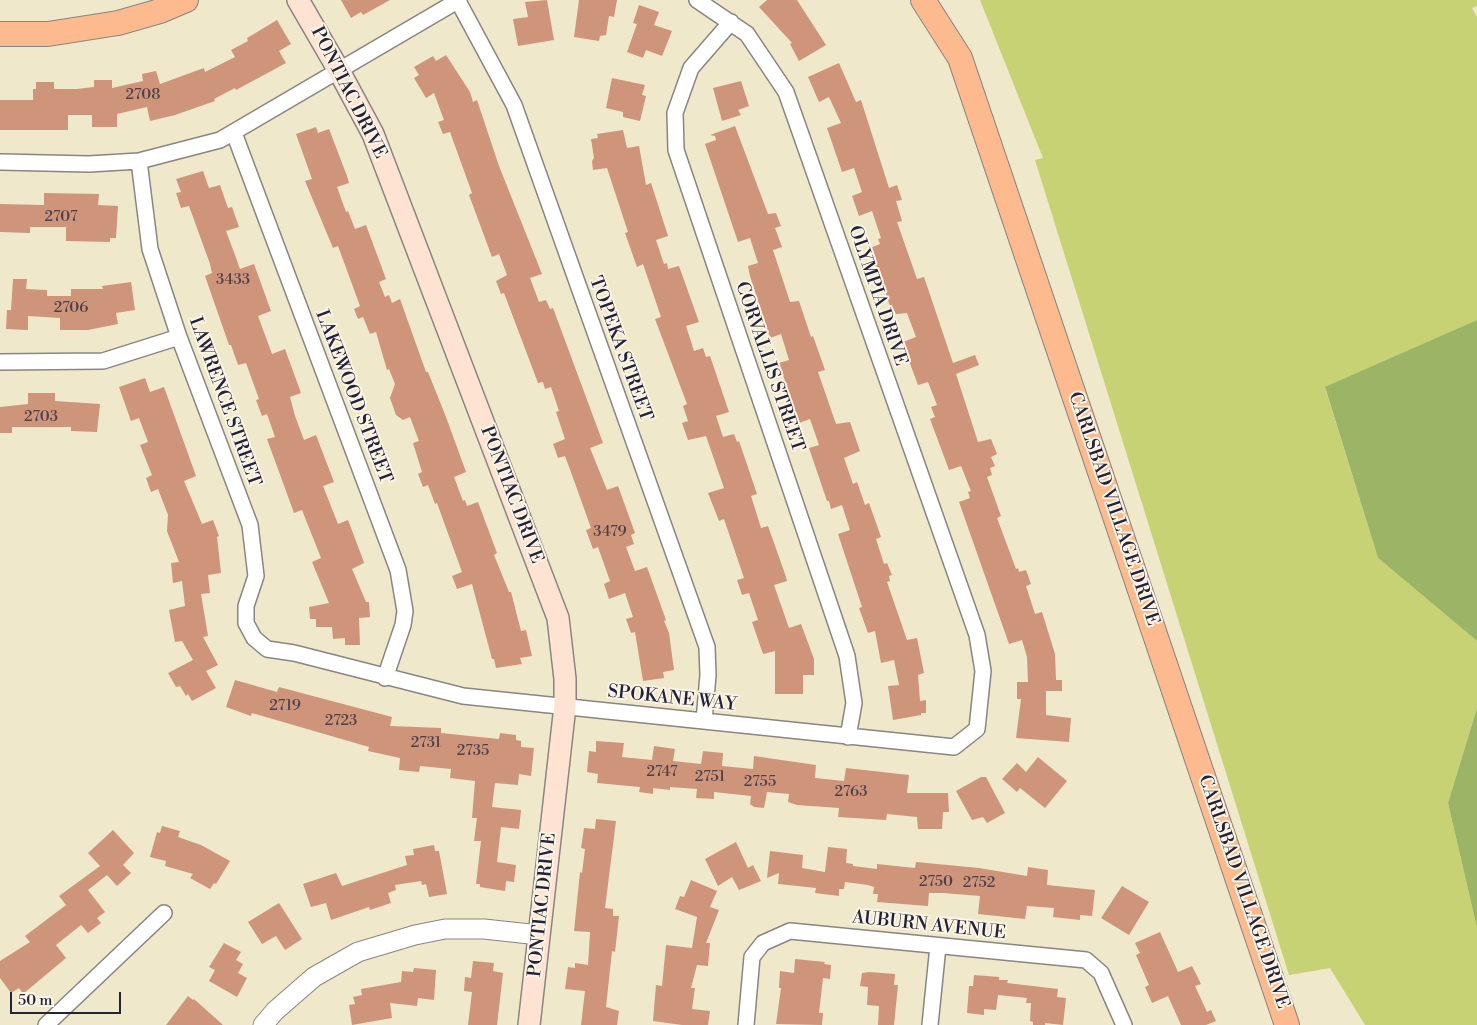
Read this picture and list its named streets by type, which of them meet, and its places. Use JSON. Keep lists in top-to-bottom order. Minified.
{"streets":{"main road":["PONTIAC DRIVE","CARLSBAD VILLAGE DRIVE"],"street":["OLYMPIA DRIVE","TOPEKA STREET","CORVALLIS STREET","LAKEWOOD STREET","LAWRENCE STREET","SPOKANE WAY","AUBURN AVENUE"]},"crossings":[["PONTIAC DRIVE","SPOKANE WAY"],["OLYMPIA DRIVE","CORVALLIS STREET"],["OLYMPIA DRIVE","SPOKANE WAY"],["TOPEKA STREET","SPOKANE WAY"],["CORVALLIS STREET","SPOKANE WAY"],["LAKEWOOD STREET","SPOKANE WAY"],["LAWRENCE STREET","SPOKANE WAY"]],"house_numbers":["2708","2707","3433","2706","2703","3479","2719","2723","2731","2735","2747","2751","2755","2763","2750","2752"],"scale_bar":"50 m"}
